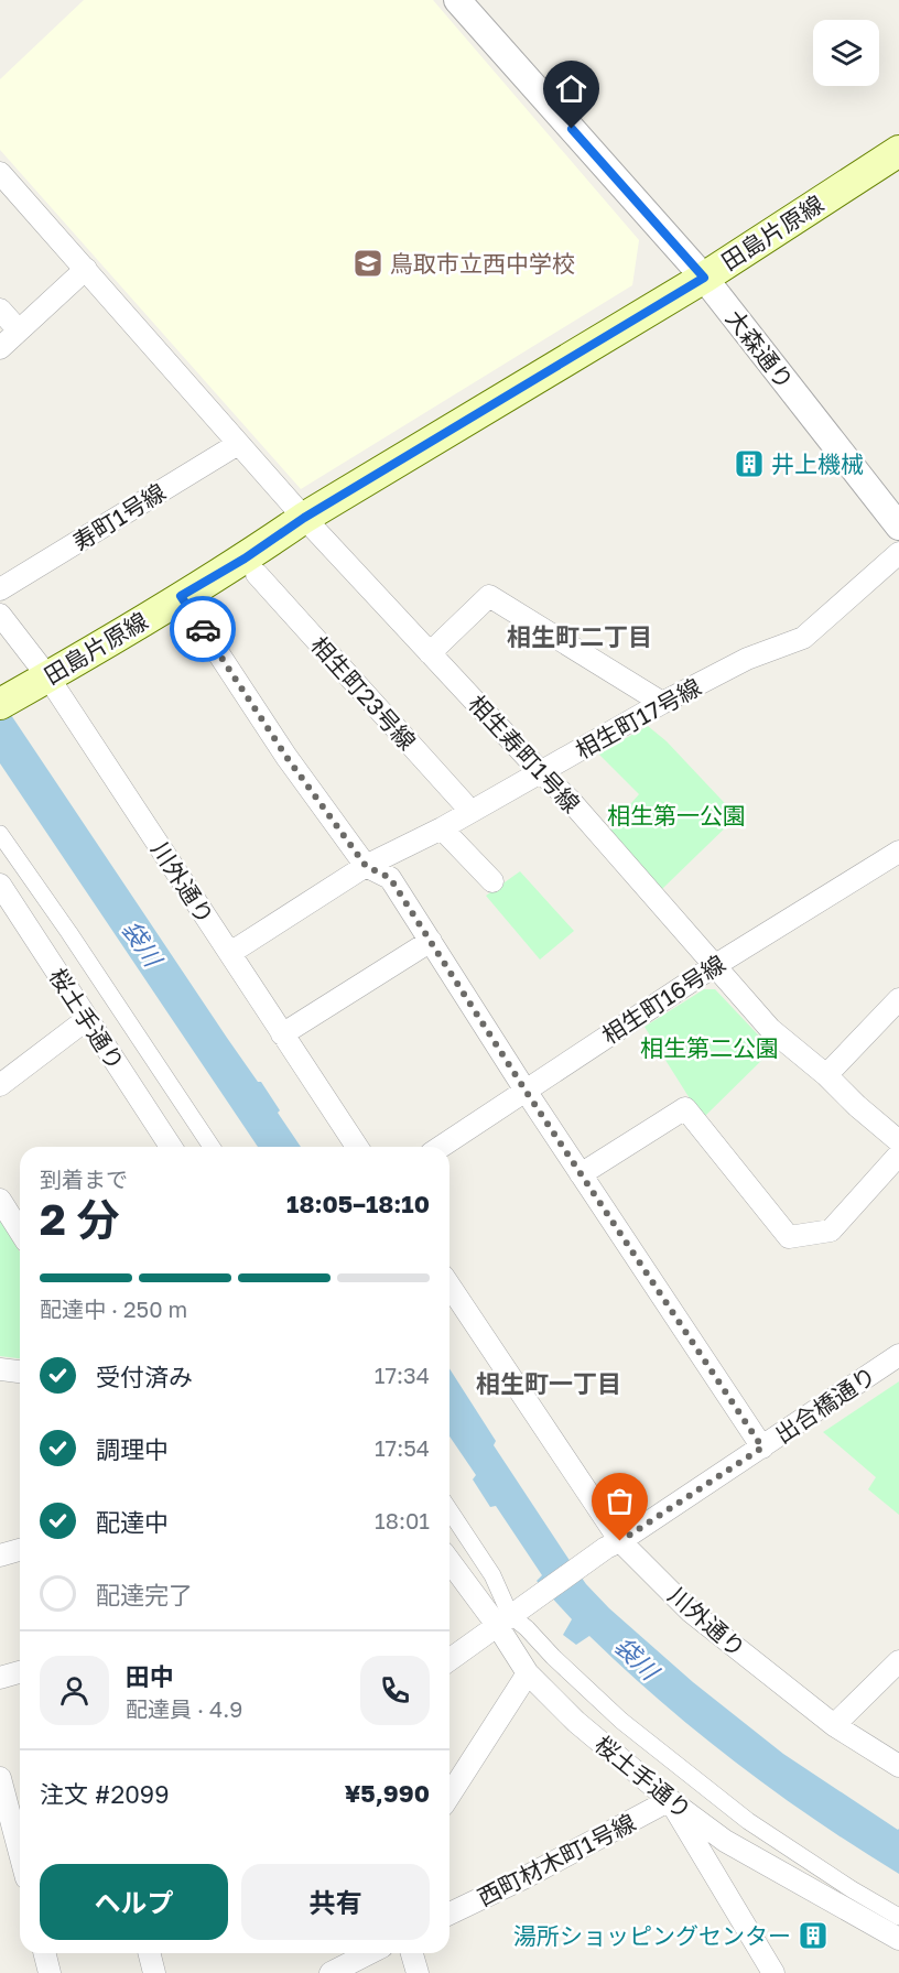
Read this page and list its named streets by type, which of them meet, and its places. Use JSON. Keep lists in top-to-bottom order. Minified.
{"streets":{"main road":["田島片原線"],"street":["大森通り","寿町1号線","相生町23号線","相生町17号線","相生寿町1号線","川外通り","相生町16号線","桜土手通り","出合橋通り","西町材木町1号線"]},"crossings":[["田島片原線","大森通り"],["田島片原線","相生寿町1号線"],["田島片原線","川外通り"],["寿町1号線","相生寿町1号線"],["相生町23号線","相生町17号線"],["相生町17号線","相生寿町1号線"],["相生町17号線","川外通り"],["相生寿町1号線","相生町16号線"],["川外通り","出合橋通り"],["桜土手通り","出合橋通り"],["桜土手通り","西町材木町1号線"]],"districts":["相生町二丁目","相生町一丁目"],"water":["袋川"],"parks":["相生第一公園","相生第二公園"],"places":{"school or university":["鳥取市立西中学校"],"building":["井上機械","湯所ショッピングセンター"]},"page":{"heading":["2 分","到着まで","18:05–18:10"],"panel":["田中","配達員 · 4.9","注文 #2099","¥5,990"],"bar":"配達中 · 250 m","list":[["受付済み","17:34"],["調理中","17:54"],["配達中","18:01"],"配達完了"],"buttons":["ヘルプ","共有"]}}
